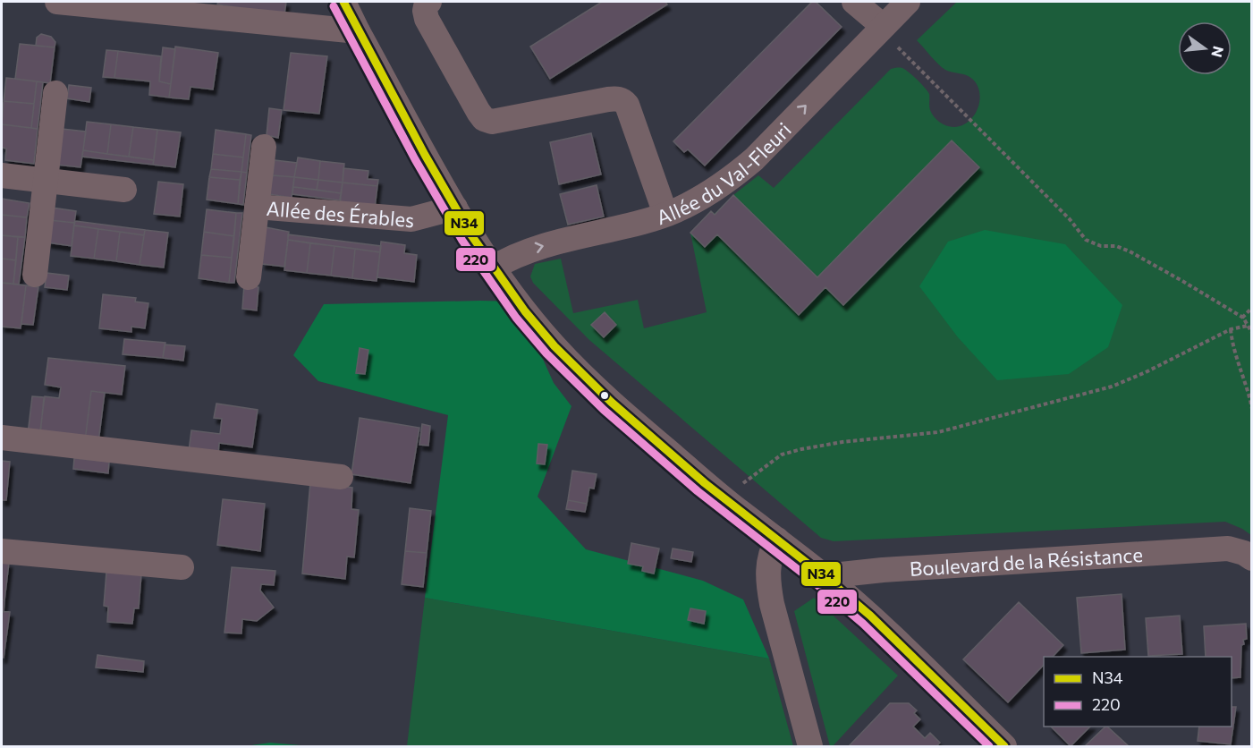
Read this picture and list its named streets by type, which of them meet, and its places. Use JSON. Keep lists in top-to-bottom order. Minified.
{"streets":{"street":["Allée du Val-Fleuri","Allée des Érables","Boulevard de la Résistance"]},"one_way":["Allée du Val-Fleuri"],"lines":["transit line N34","transit line 220"],"legend":["N34","220"],"north":"right"}
